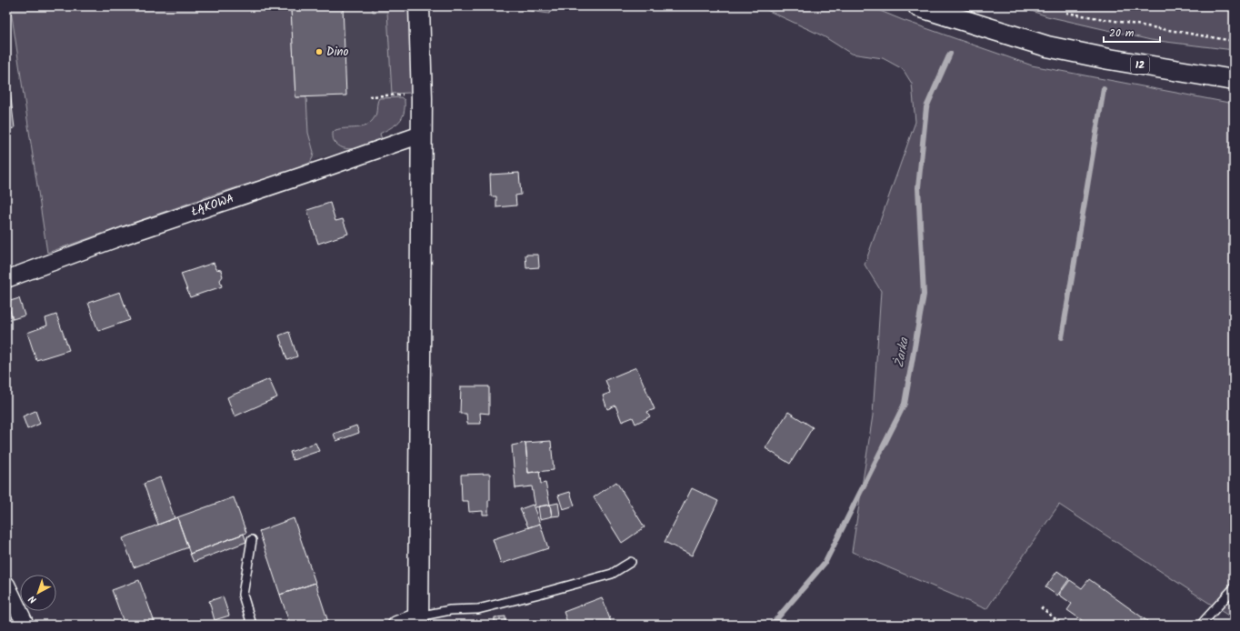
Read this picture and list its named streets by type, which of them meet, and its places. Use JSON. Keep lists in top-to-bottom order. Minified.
{"streets":{"main road":["12"],"street":["ŁĄKOWA"]},"water":["Żarka"],"places":["Dino"],"scale_bar":"20 m","north":"bottom left"}
